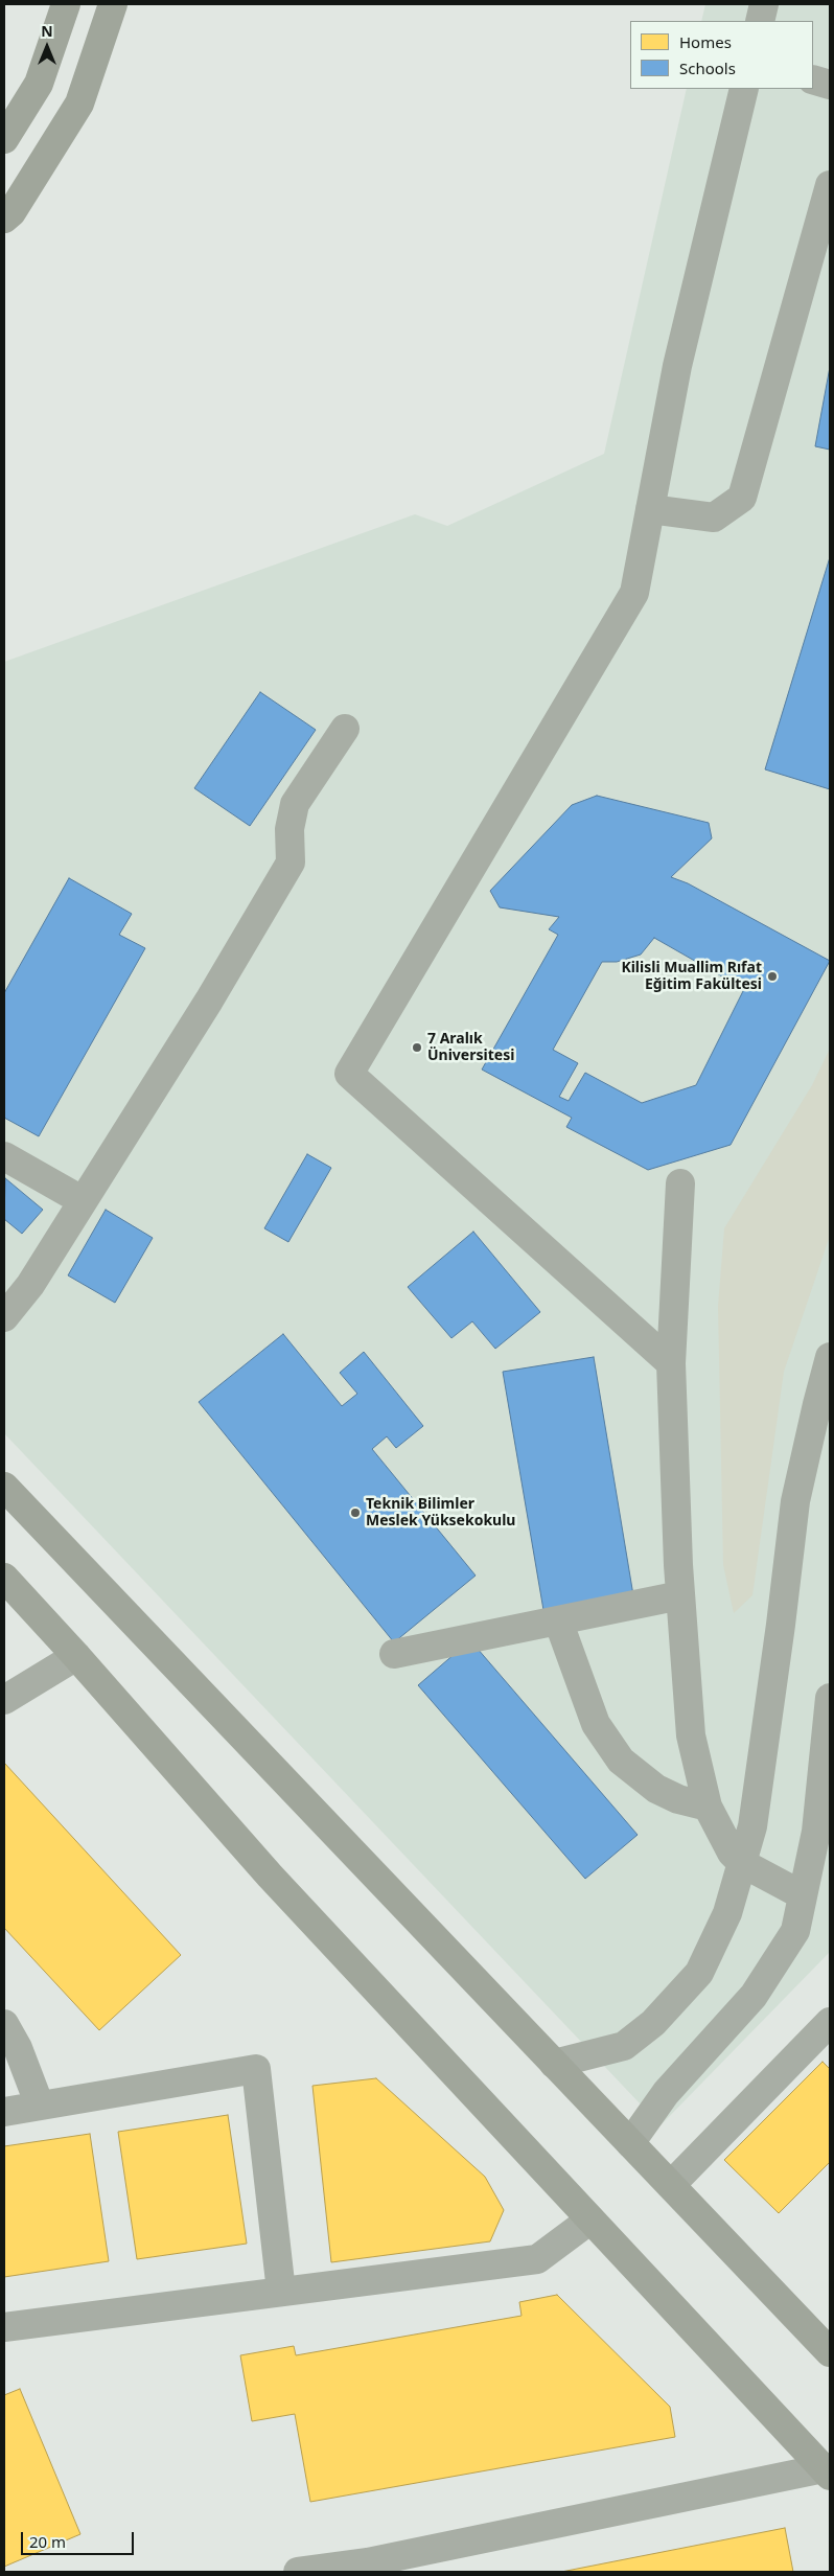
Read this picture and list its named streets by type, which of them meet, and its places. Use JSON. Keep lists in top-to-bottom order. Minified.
{"places":["Kilisli Muallim Rıfat Eğitim Fakültesi","7 Aralık Üniversitesi","Teknik Bilimler Meslek Yüksekokulu"],"legend":["Homes","Schools"],"scale_bar":"20 m","north":"top"}
